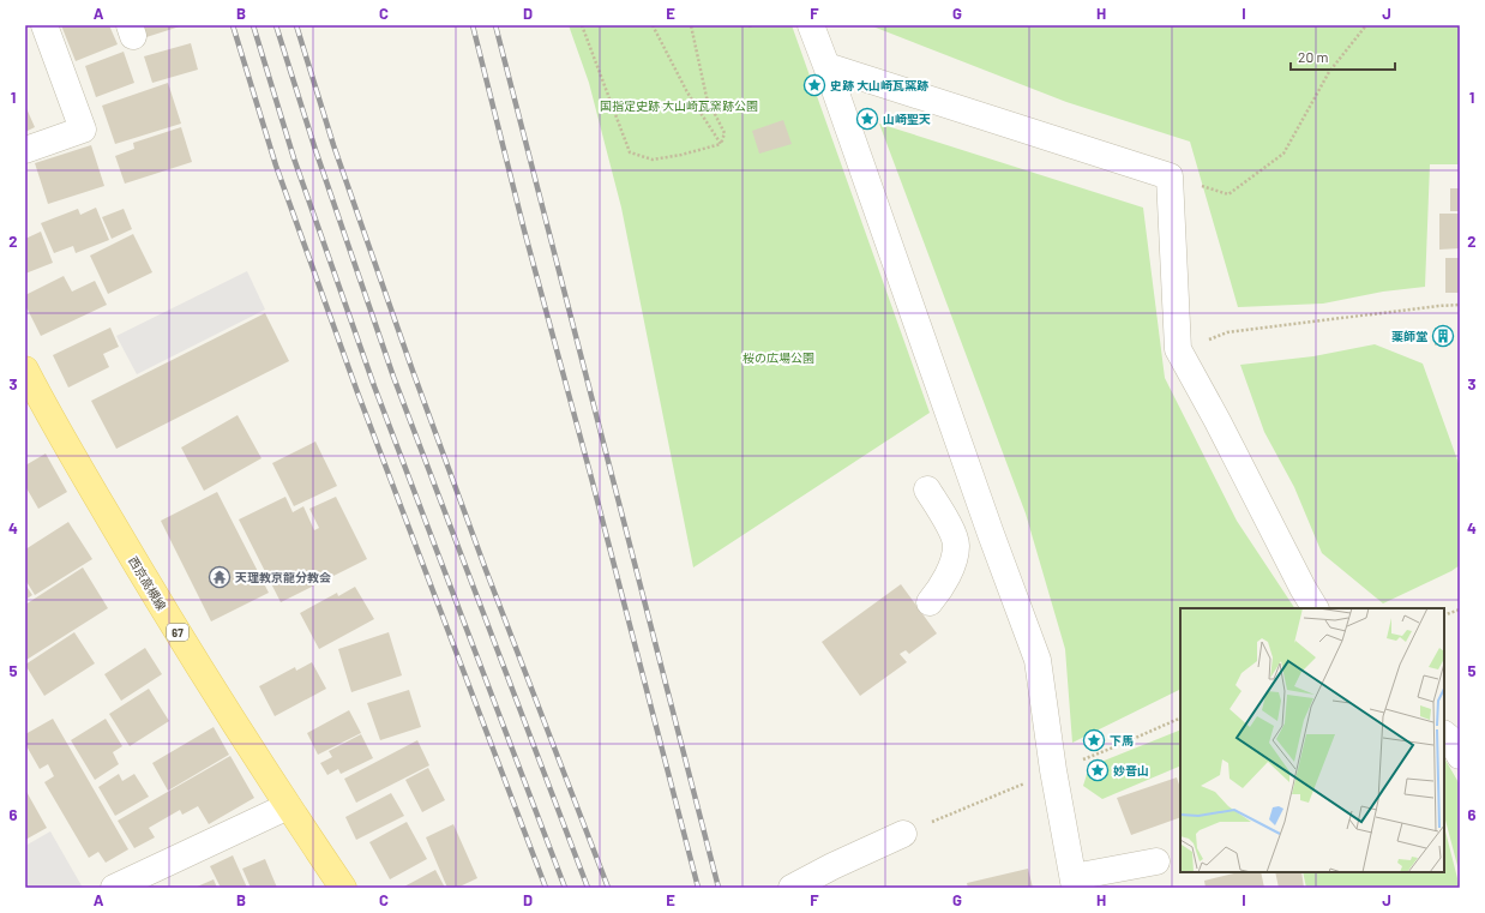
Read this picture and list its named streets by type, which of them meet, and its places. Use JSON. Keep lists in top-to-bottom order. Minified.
{"streets":{"main road":["西京高槻線","67"]},"parks":["国指定史跡 大山崎瓦窯跡公園","桜の広場公園"],"places":{"place":["史跡 大山崎瓦窯跡","山崎聖天","下馬","妙音山"],"building":["薬師堂"],"temple":["天理教京龍分教会"]},"scale_bar":"20 m","grid":{"columns":["A","B","C","D","E","F","G","H","I","J"],"rows":["1","2","3","4","5","6"]}}
